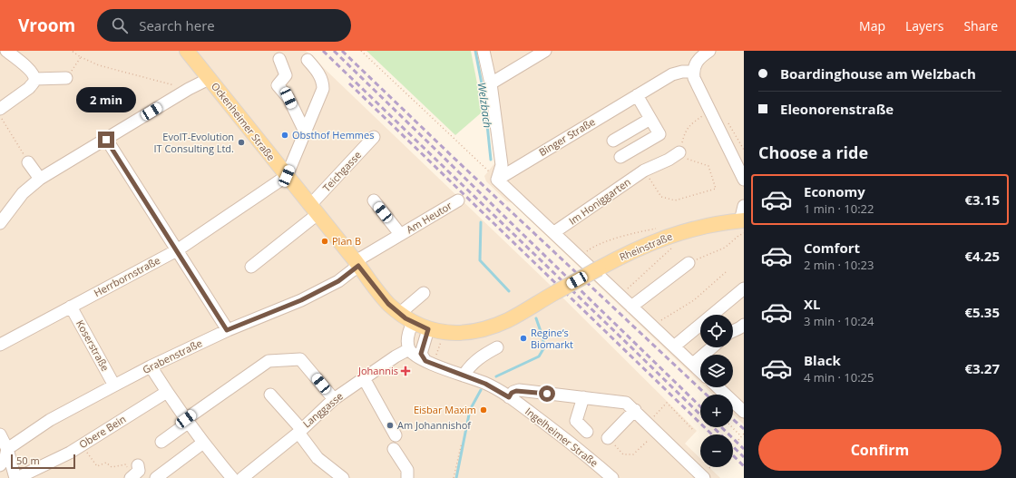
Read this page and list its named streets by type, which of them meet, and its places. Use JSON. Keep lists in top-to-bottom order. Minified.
{"streets":{"main road":["Ockenheimer Straße","Rheinstraße"],"street":["Binger Straße","Teichgasse","Im Honiggarten","Am Heutor","Herrbornstraße","Koserstraße","Grabenstraße","Langgasse","Obere Bein","Ingelheimer Straße"]},"crossings":[["Ockenheimer Straße","Teichgasse"],["Ockenheimer Straße","Am Heutor"],["Ockenheimer Straße","Rheinstraße"],["Ockenheimer Straße","Herrbornstraße"],["Ockenheimer Straße","Grabenstraße"],["Am Heutor","Grabenstraße"],["Herrbornstraße","Koserstraße"],["Koserstraße","Grabenstraße"],["Langgasse","Ingelheimer Straße"]],"water":["Welzbach"],"places":{"other":["Obsthof Hemmes","EvoIT-Evolution IT Consulting Ltd.","Plan B","Regine‘s Biomarkt","Eisbar Maxim","Am Johannishof"],"health":["Johannis"]},"scale_bar":"50 m","page":{"header":"Vroom","search":"Search here","nav":["Map","Layers","Share"],"banner":["Boardinghouse am Welzbach","Eleonorenstraße"],"bubble":"2 min","heading":"Choose a ride","list":[{"name":"Economy","note":"1 min · 10:22","value":"€3.15"},{"name":"Comfort","note":"2 min · 10:23","value":"€4.25"},{"name":"XL","note":"3 min · 10:24","value":"€5.35"},{"name":"Black","note":"4 min · 10:25","value":"€3.27"}],"map_buttons":["+","−"],"buttons":"Confirm","scale":"50 m"}}
